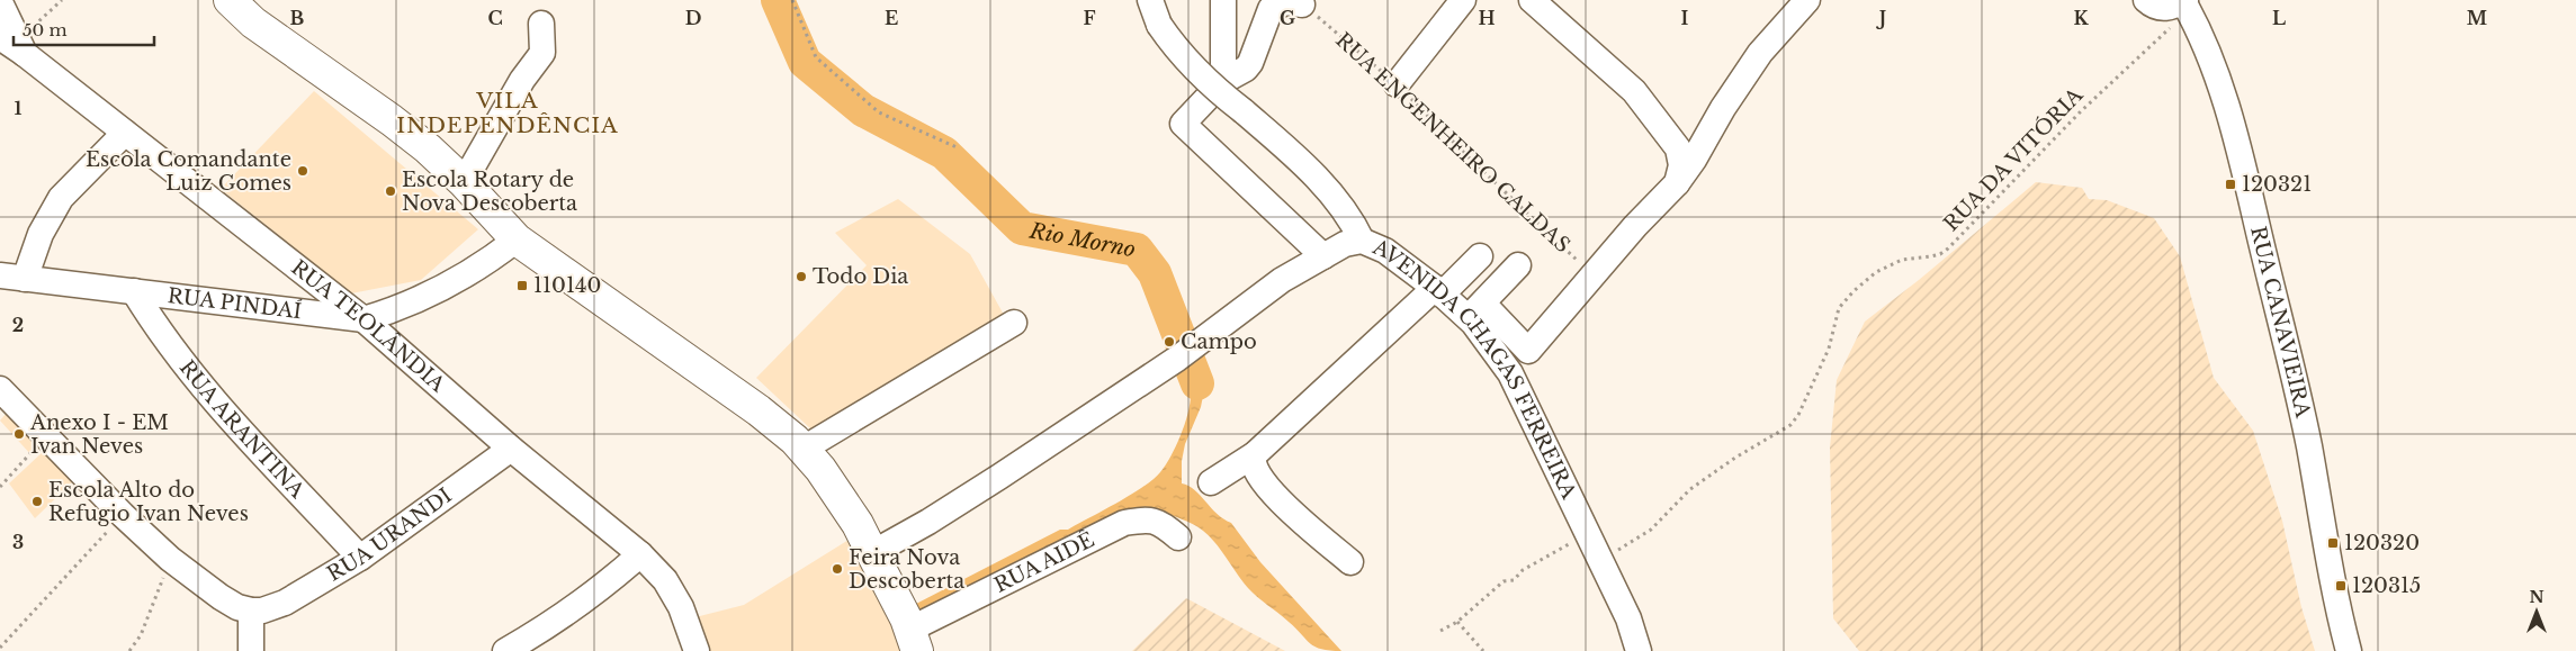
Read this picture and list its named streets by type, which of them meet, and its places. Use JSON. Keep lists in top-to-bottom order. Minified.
{"streets":{"street":["RUA PINDAÍ","RUA CANAVIEIRA","RUA TEOLÂNDIA","AVENIDA CHAGAS FERREIRA","RUA ARANTINA","RUA URANDI","RUA AIDÊ"],"path":["RUA ENGENHEIRO CALDAS","RUA DA VITÓRIA"]},"crossings":[["RUA DA VITÓRIA","RUA CANAVIEIRA"],["RUA DA VITÓRIA","AVENIDA CHAGAS FERREIRA"],["RUA PINDAÍ","RUA TEOLÂNDIA"],["RUA PINDAÍ","RUA ARANTINA"],["RUA TEOLÂNDIA","RUA URANDI"],["RUA ARANTINA","RUA URANDI"]],"districts":["VILA INDEPENDÊNCIA"],"water":["Rio Morno"],"places":{"other":["Escola Comandante Luiz Gomes","Escola Rotary de Nova Descoberta","Todo Dia","Campo","Anexo I - EM Ivan Neves","Escola Alto do Refugio Ivan Neves","Feira Nova Descoberta"],"transit":["120321","110140","120320","120315"]},"scale_bar":"50 m","north":"top","grid":{"columns":["B","C","D","E","F","G","H","I","J","K","L","M"],"rows":["1","2","3"]}}
